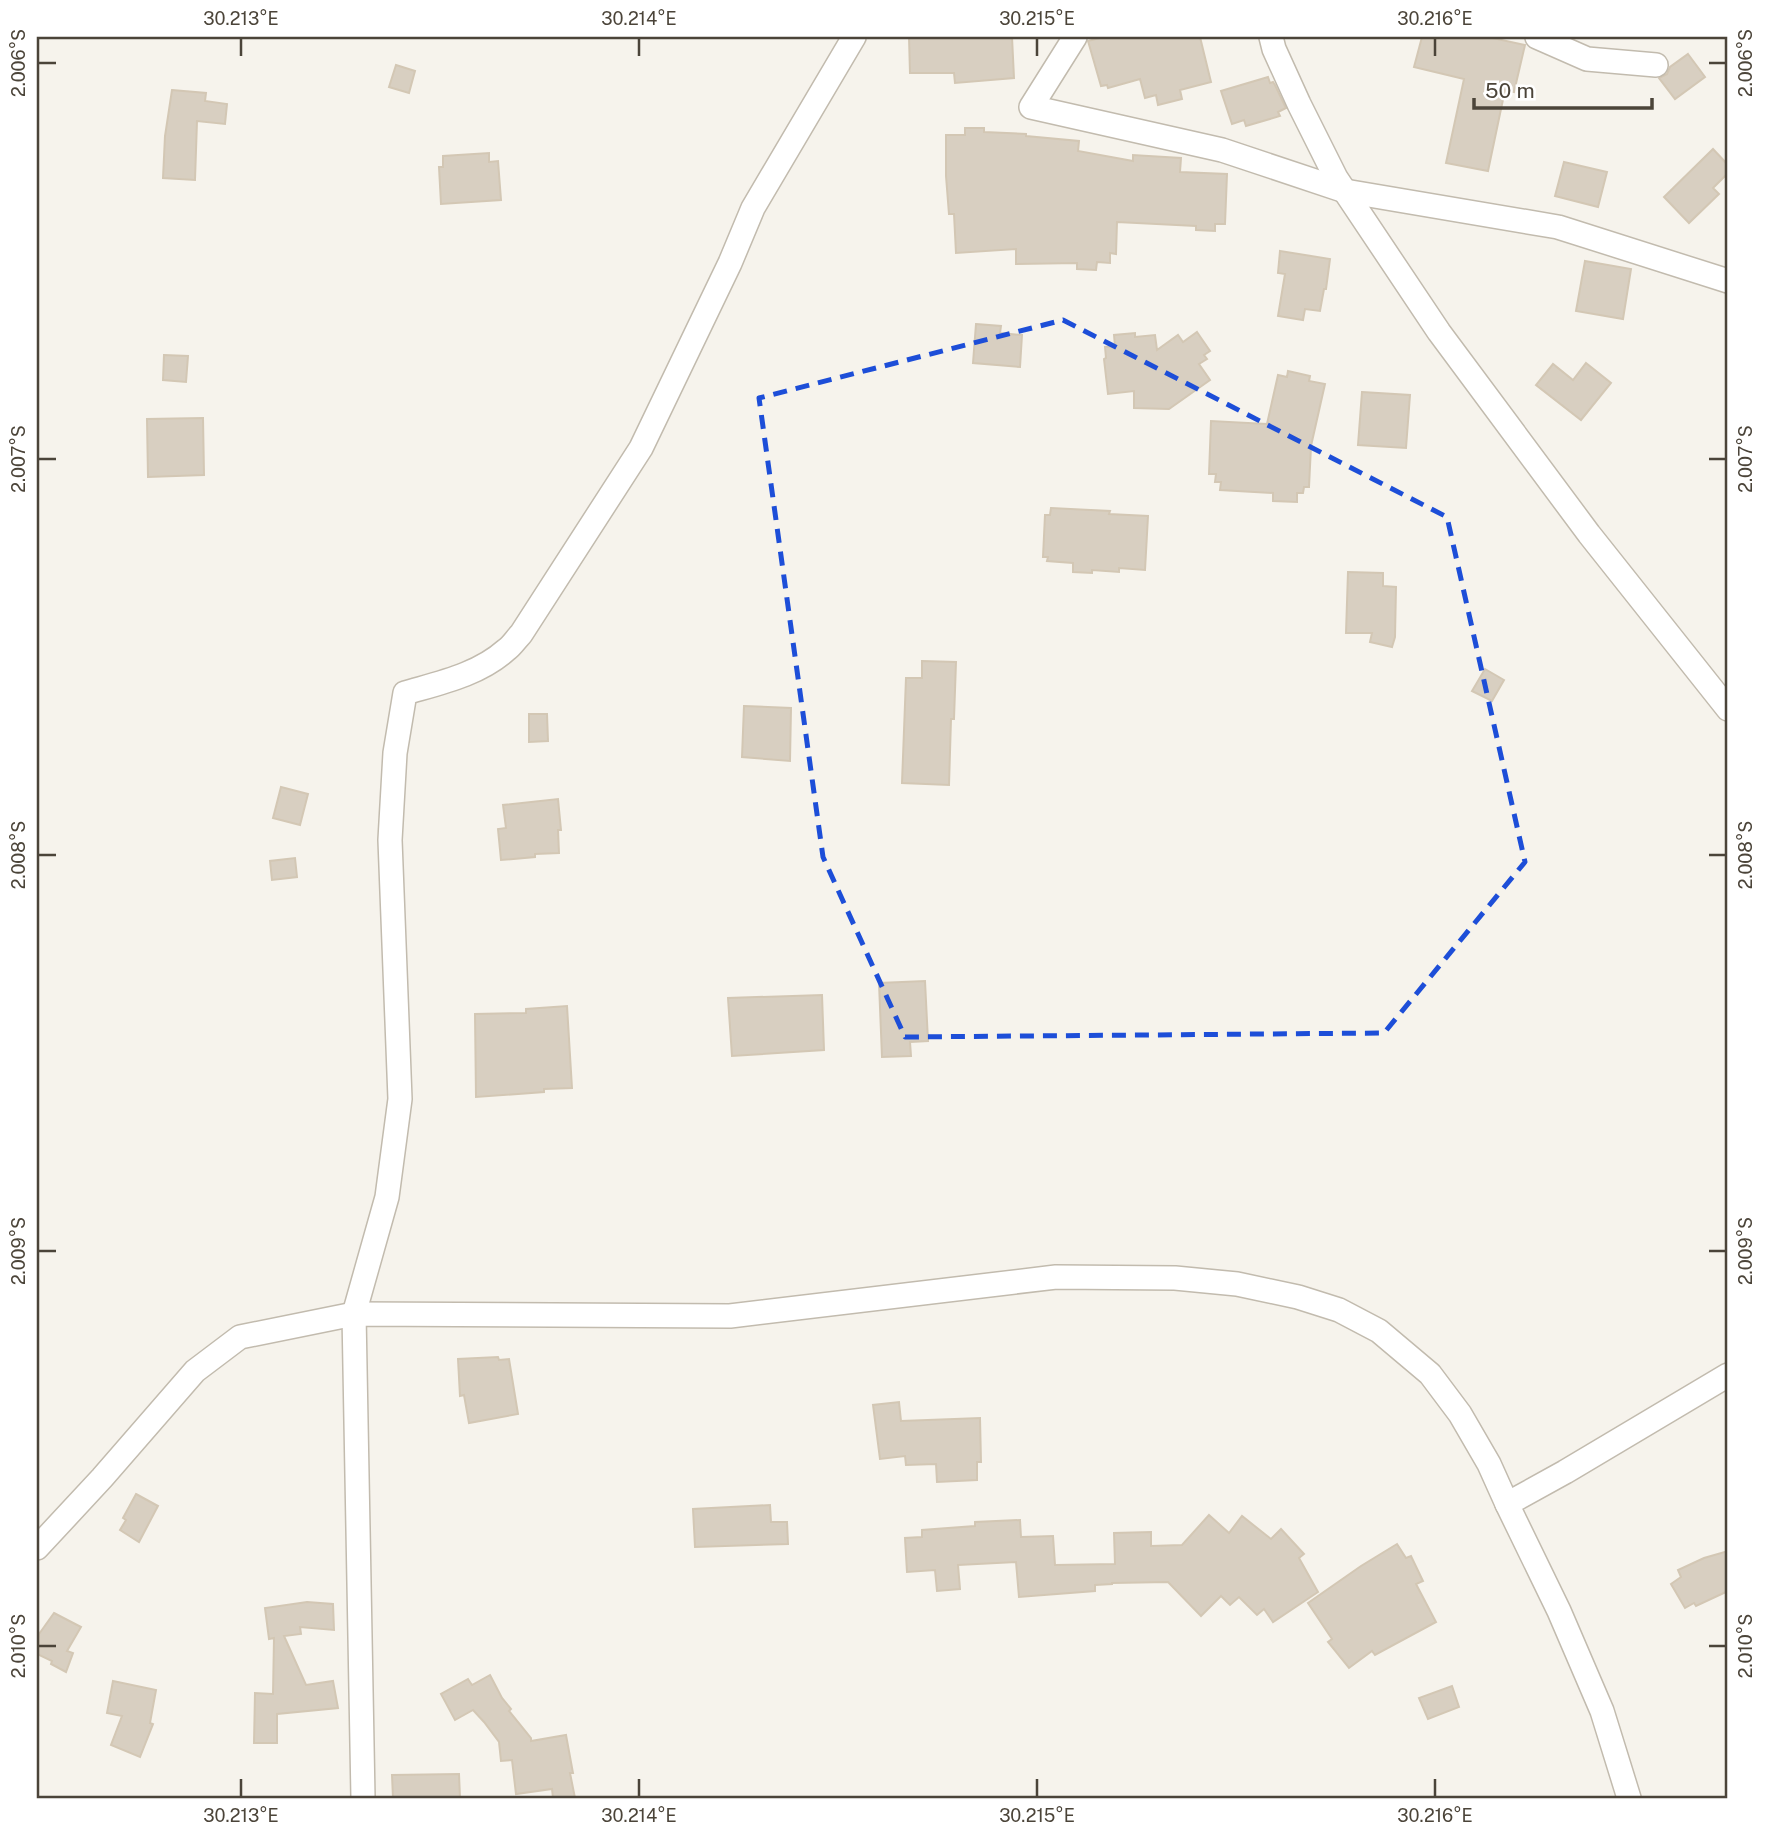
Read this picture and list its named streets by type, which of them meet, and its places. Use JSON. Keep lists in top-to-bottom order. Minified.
{"scale_bar":"50 m","coordinates":["30.213°E","30.214°E","30.215°E","30.216°E","2.006°S","2.007°S","2.008°S","2.009°S","2.010°S"]}
